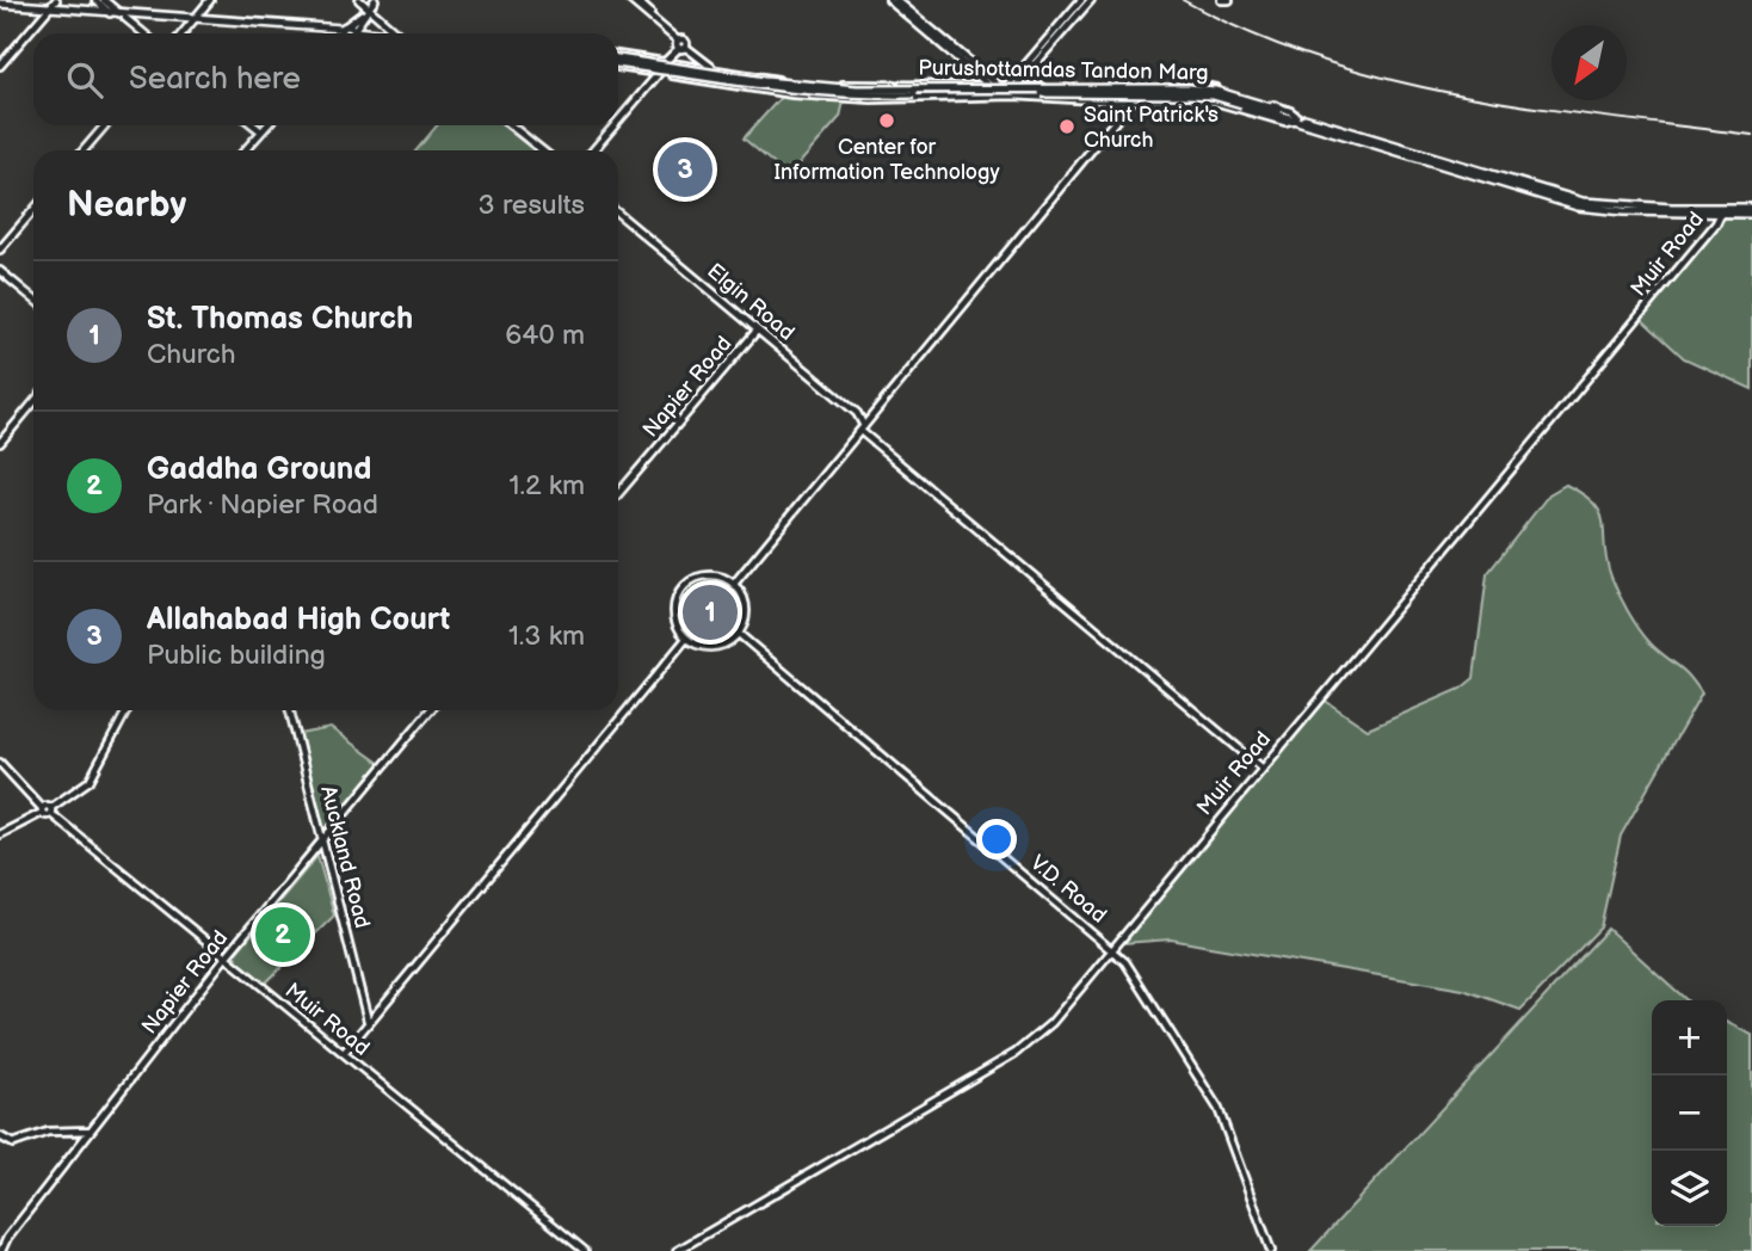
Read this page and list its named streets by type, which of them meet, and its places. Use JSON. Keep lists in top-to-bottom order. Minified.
{"streets":{"street":["Purushottamdas Tandon Marg","Muir Road","Elgin Road","Napier Road","Auckland Road","V.D. Road"]},"crossings":[["Muir Road","Elgin Road"],["Muir Road","Napier Road"],["Muir Road","V.D. Road"],["Elgin Road","Napier Road"],["Napier Road","Auckland Road"]],"places":["Center for Information Technology","Saint Patrick's Church"],"north":"bottom left","page":{"search":"Search here","pins":["3","1","2"],"heading":["Nearby","3 results"],"list":[{"mark":"1","name":"St. Thomas Church","note":"Church","value":"640 m"},{"mark":"2","name":"Gaddha Ground","note":"Park · Napier Road","value":"1.2 km"},{"mark":"3","name":"Allahabad High Court","note":"Public building","value":"1.3 km"}],"map_buttons":["+","−"]}}
